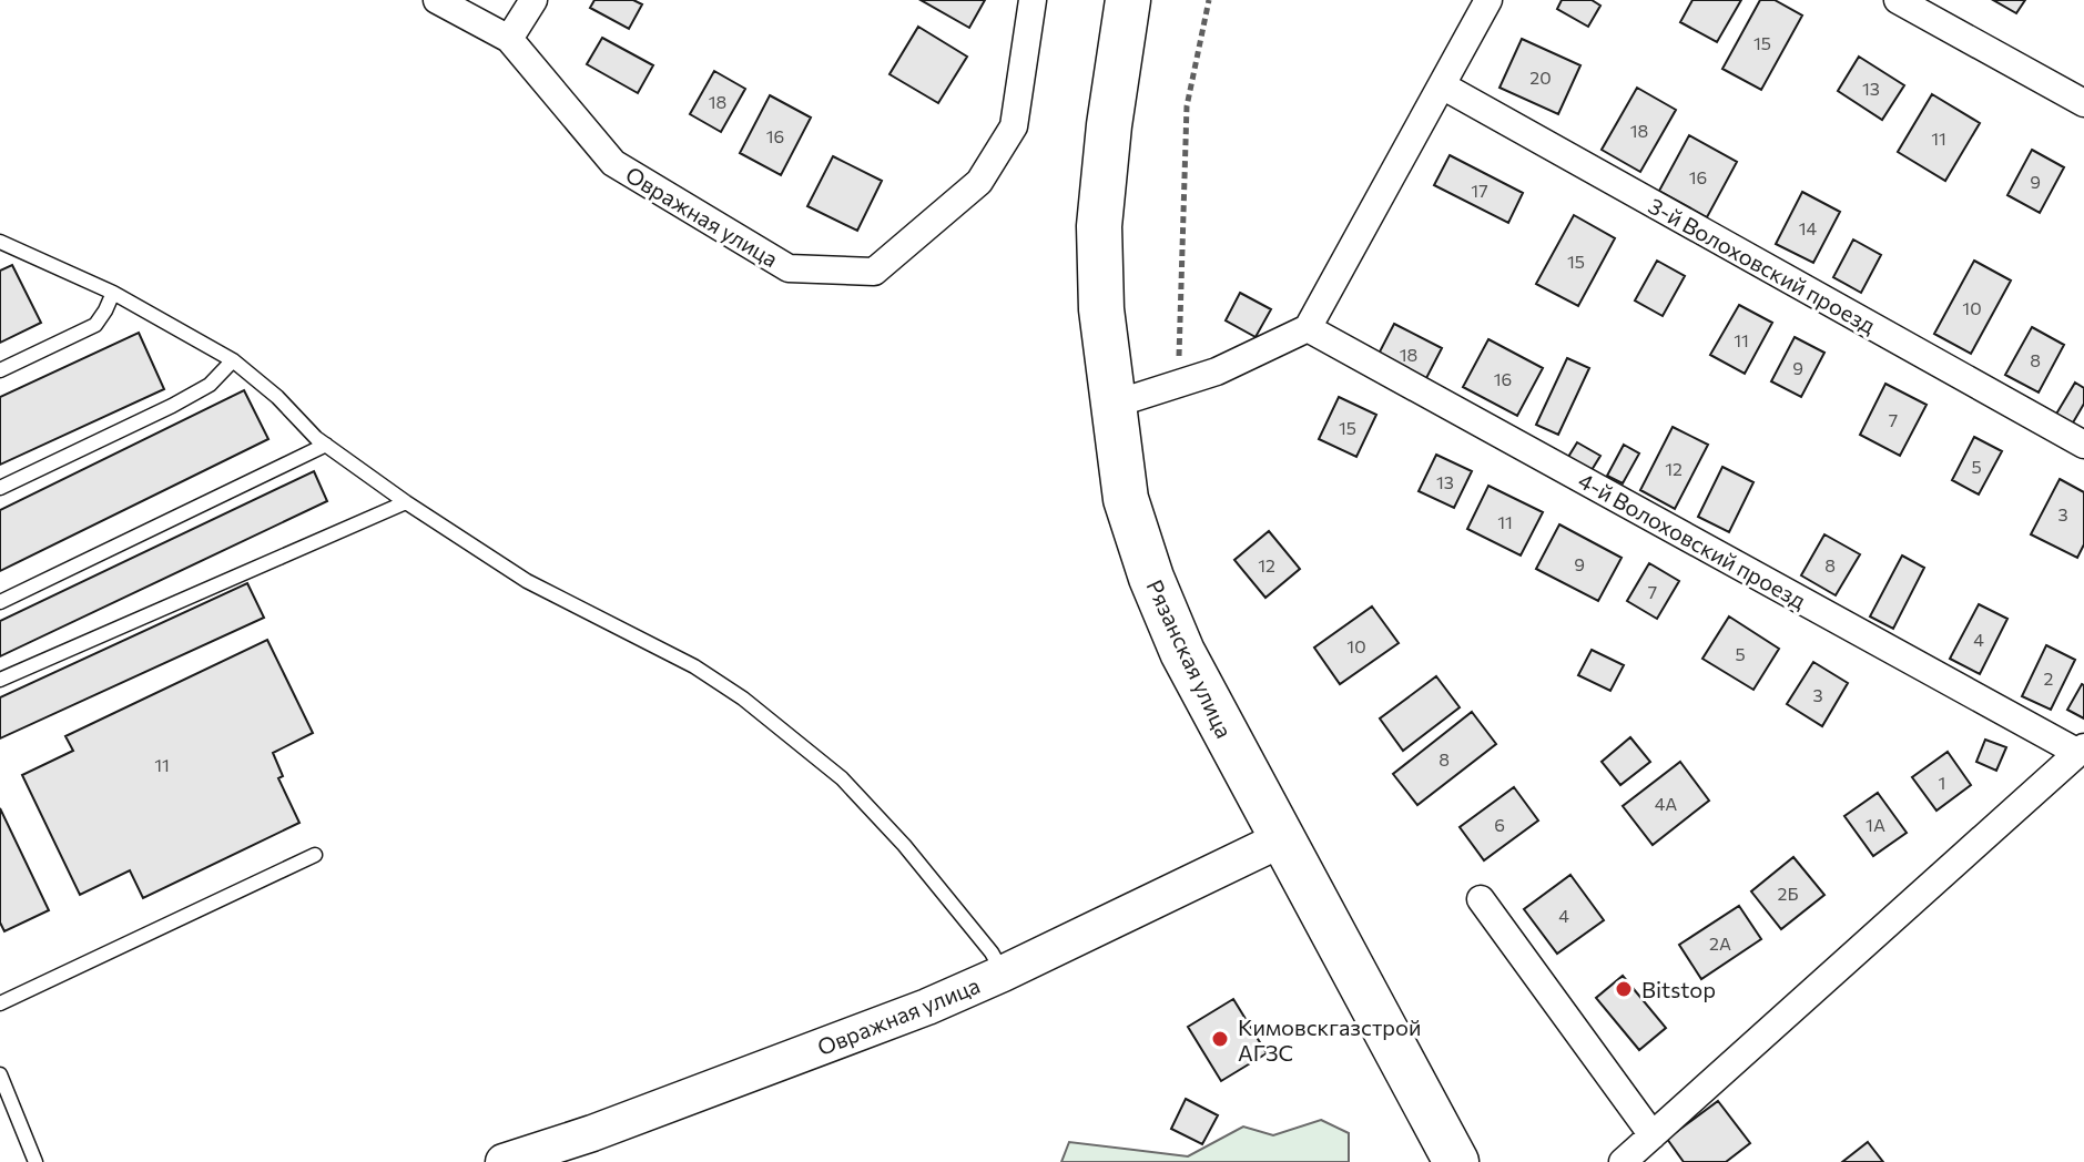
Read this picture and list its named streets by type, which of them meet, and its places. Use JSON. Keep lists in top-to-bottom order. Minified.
{"streets":{"main road":["Рязанская улица"],"street":["Овражная улица","3-й Волоховский проезд","4-й Волоховский проезд"]},"crossings":[["Овражная улица","Рязанская улица"]],"places":["Bitstop","Кимовскгазстрой АГЗС"],"house_numbers":["15","20","13","18","18","16","11","16","9","17","14","15","10","11","18","8","9","16","7","15","5","12","13","3","11","9","12","8","7","4","10","5","2","3","8","11","1","4А","6","1А","2Б","4","2А"]}
